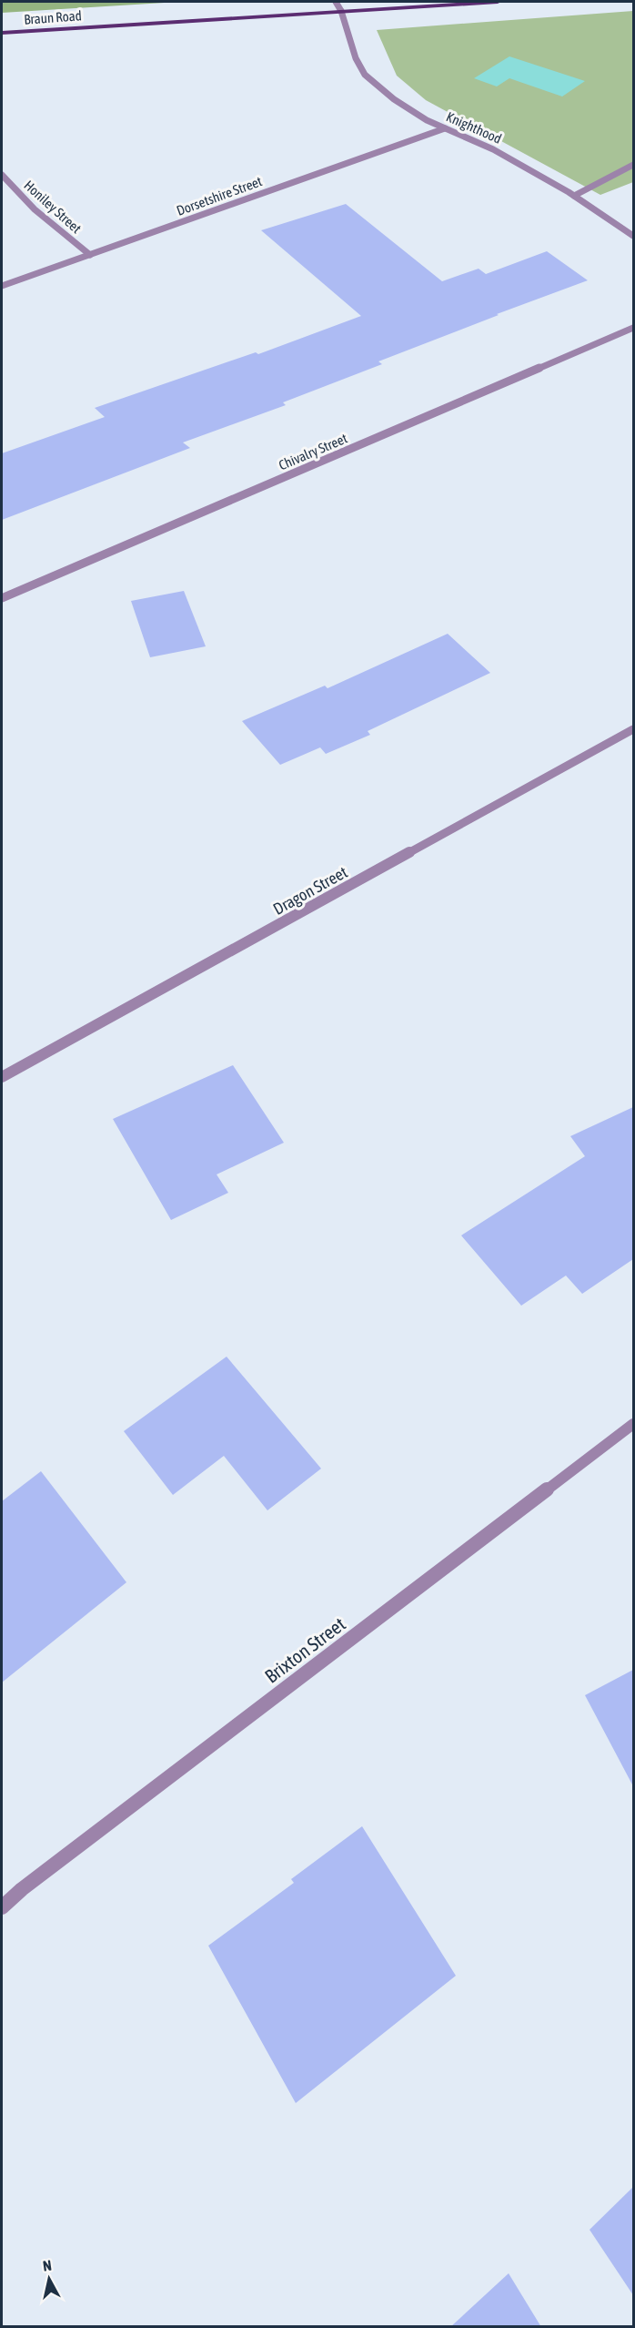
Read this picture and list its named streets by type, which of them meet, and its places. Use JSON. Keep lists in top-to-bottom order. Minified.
{"streets":{"main road":["Braun Road"],"street":["Knighthood","Dorsetshire Street","Honiley Street","Chivalry Street","Dragon Street","Brixton Street"]},"crossings":[["Braun Road","Knighthood"],["Knighthood","Dorsetshire Street"],["Dorsetshire Street","Honiley Street"]],"north":"top"}
